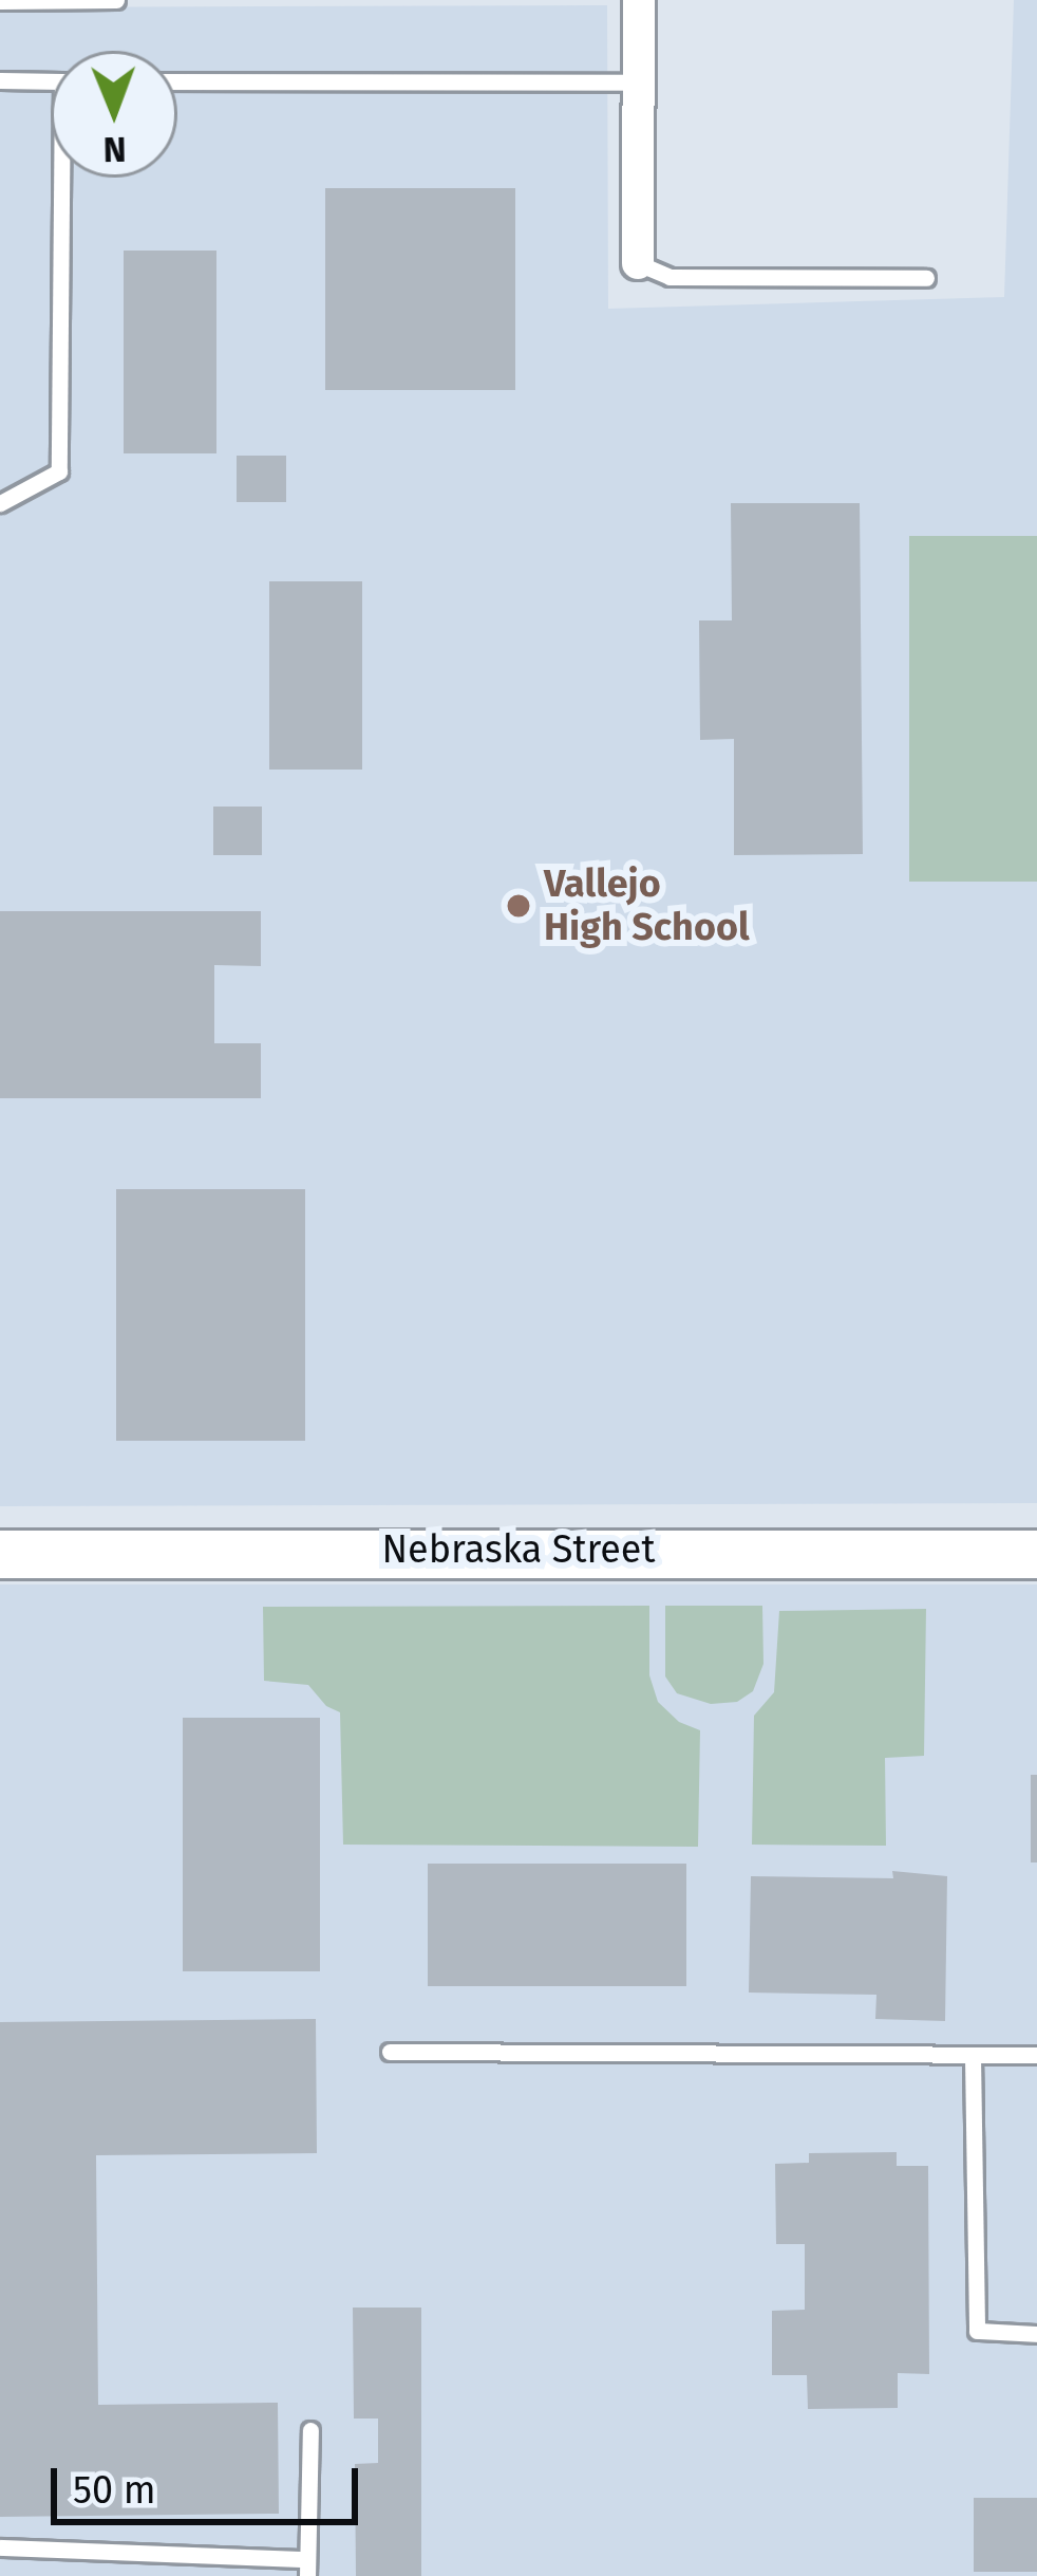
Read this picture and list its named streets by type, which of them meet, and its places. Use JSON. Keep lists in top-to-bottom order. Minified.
{"streets":{"street":["Nebraska Street"]},"places":["Vallejo High School"],"scale_bar":"50 m","north":"bottom"}
